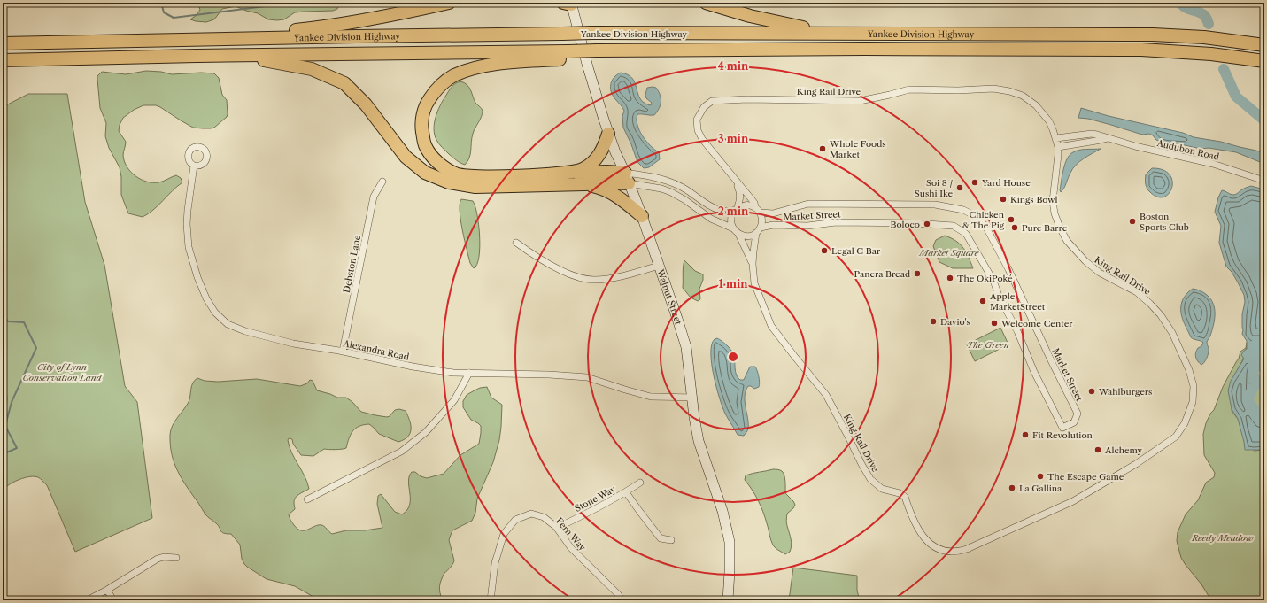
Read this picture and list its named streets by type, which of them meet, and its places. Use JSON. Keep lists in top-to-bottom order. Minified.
{"streets":{"highway":["Yankee Division Highway"],"main road":["Walnut Street"],"street":["King Rail Drive","Audubon Road","Market Street","Debston Lane","Alexandra Road","Stone Way","Fern Way"]},"crossings":[["King Rail Drive","Audubon Road"],["King Rail Drive","Market Street"],["Debston Lane","Alexandra Road"],["Walnut Street","Alexandra Road"],["Stone Way","Fern Way"]],"parks":["Market Square","The Green","City of Lynn Conservation Land","Reedy Meadow"],"places":["Whole Foods Market","Yard House","Soi 8 / Sushi Ike","Kings Bowl","Chicken & The Pig","Boston Sports Club","Boloco","Pure Barre","Legal C Bar","Panera Bread","The OkiPoké","Apple MarketStreet","Davio's","Welcome Center","Wahlburgers","Fit Revolution","Alchemy","The Escape Game","La Gallina"],"rings":["4 min","3 min","2 min","1 min"]}
